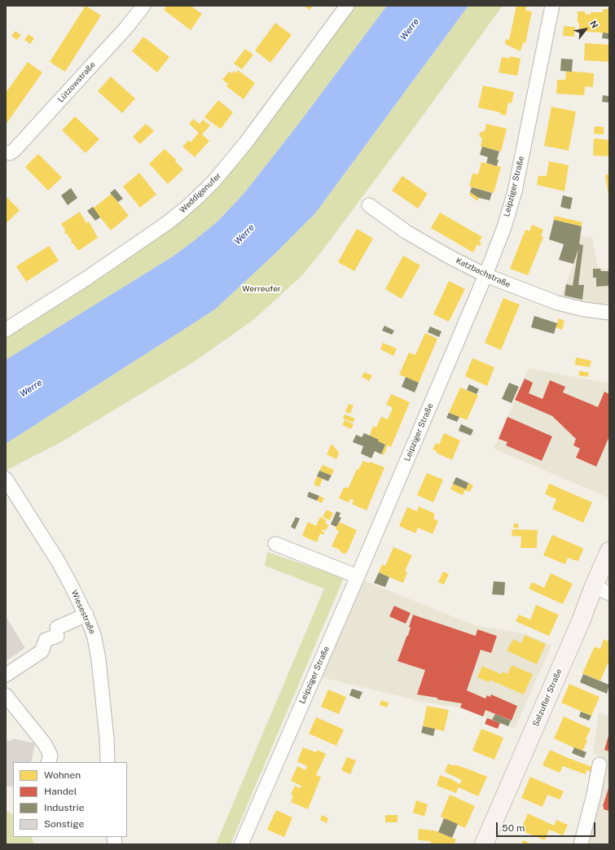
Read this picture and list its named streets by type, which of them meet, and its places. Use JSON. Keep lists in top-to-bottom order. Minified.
{"streets":{"main road":["Salzufler Straße"],"street":["Lützowstraße","Leipziger Straße","Weddigenufer","Katzbachstraße","Wiesestraße"]},"crossings":[["Leipziger Straße","Katzbachstraße"]],"water":["Werre"],"parks":["Werreufer"],"legend":["Wohnen","Handel","Industrie","Sonstige"],"scale_bar":"50 m","north":"top right"}
